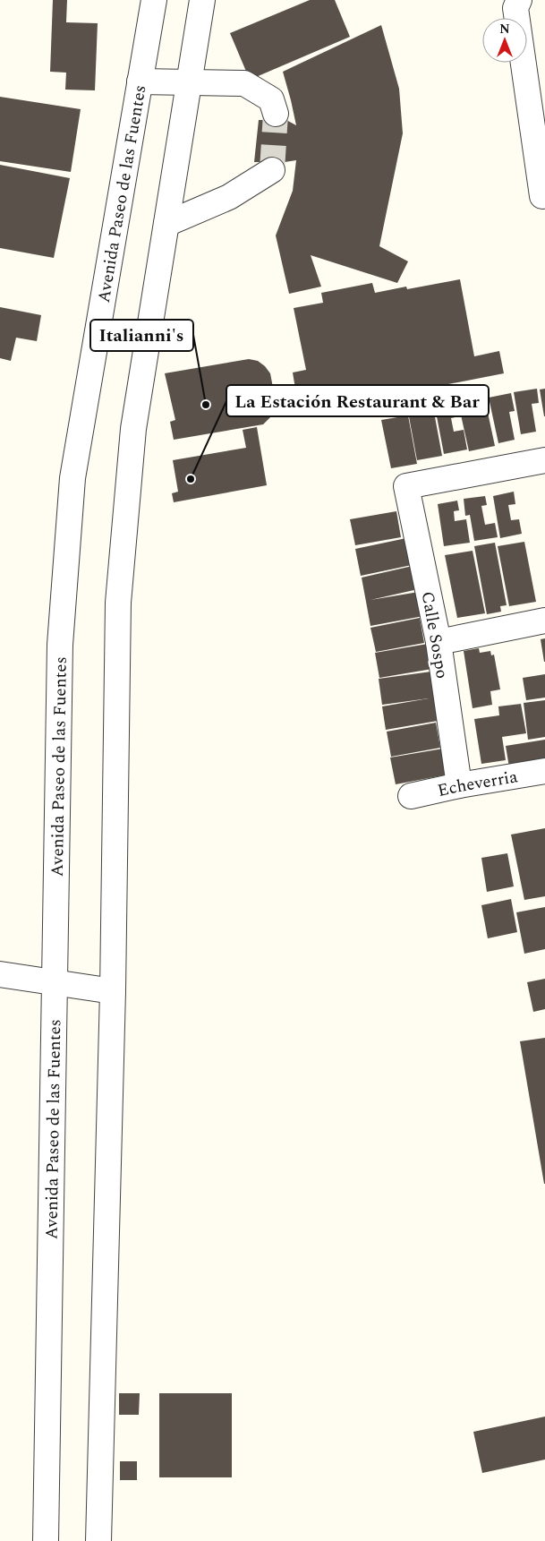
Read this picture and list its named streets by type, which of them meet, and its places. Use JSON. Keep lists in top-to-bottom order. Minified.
{"streets":{"street":["Avenida Paseo de las Fuentes","Calle Sospo","Echeverria"]},"crossings":[["Calle Sospo","Echeverria"]],"places":["Italianni's","La Estación Restaurant & Bar"],"north":"top"}
